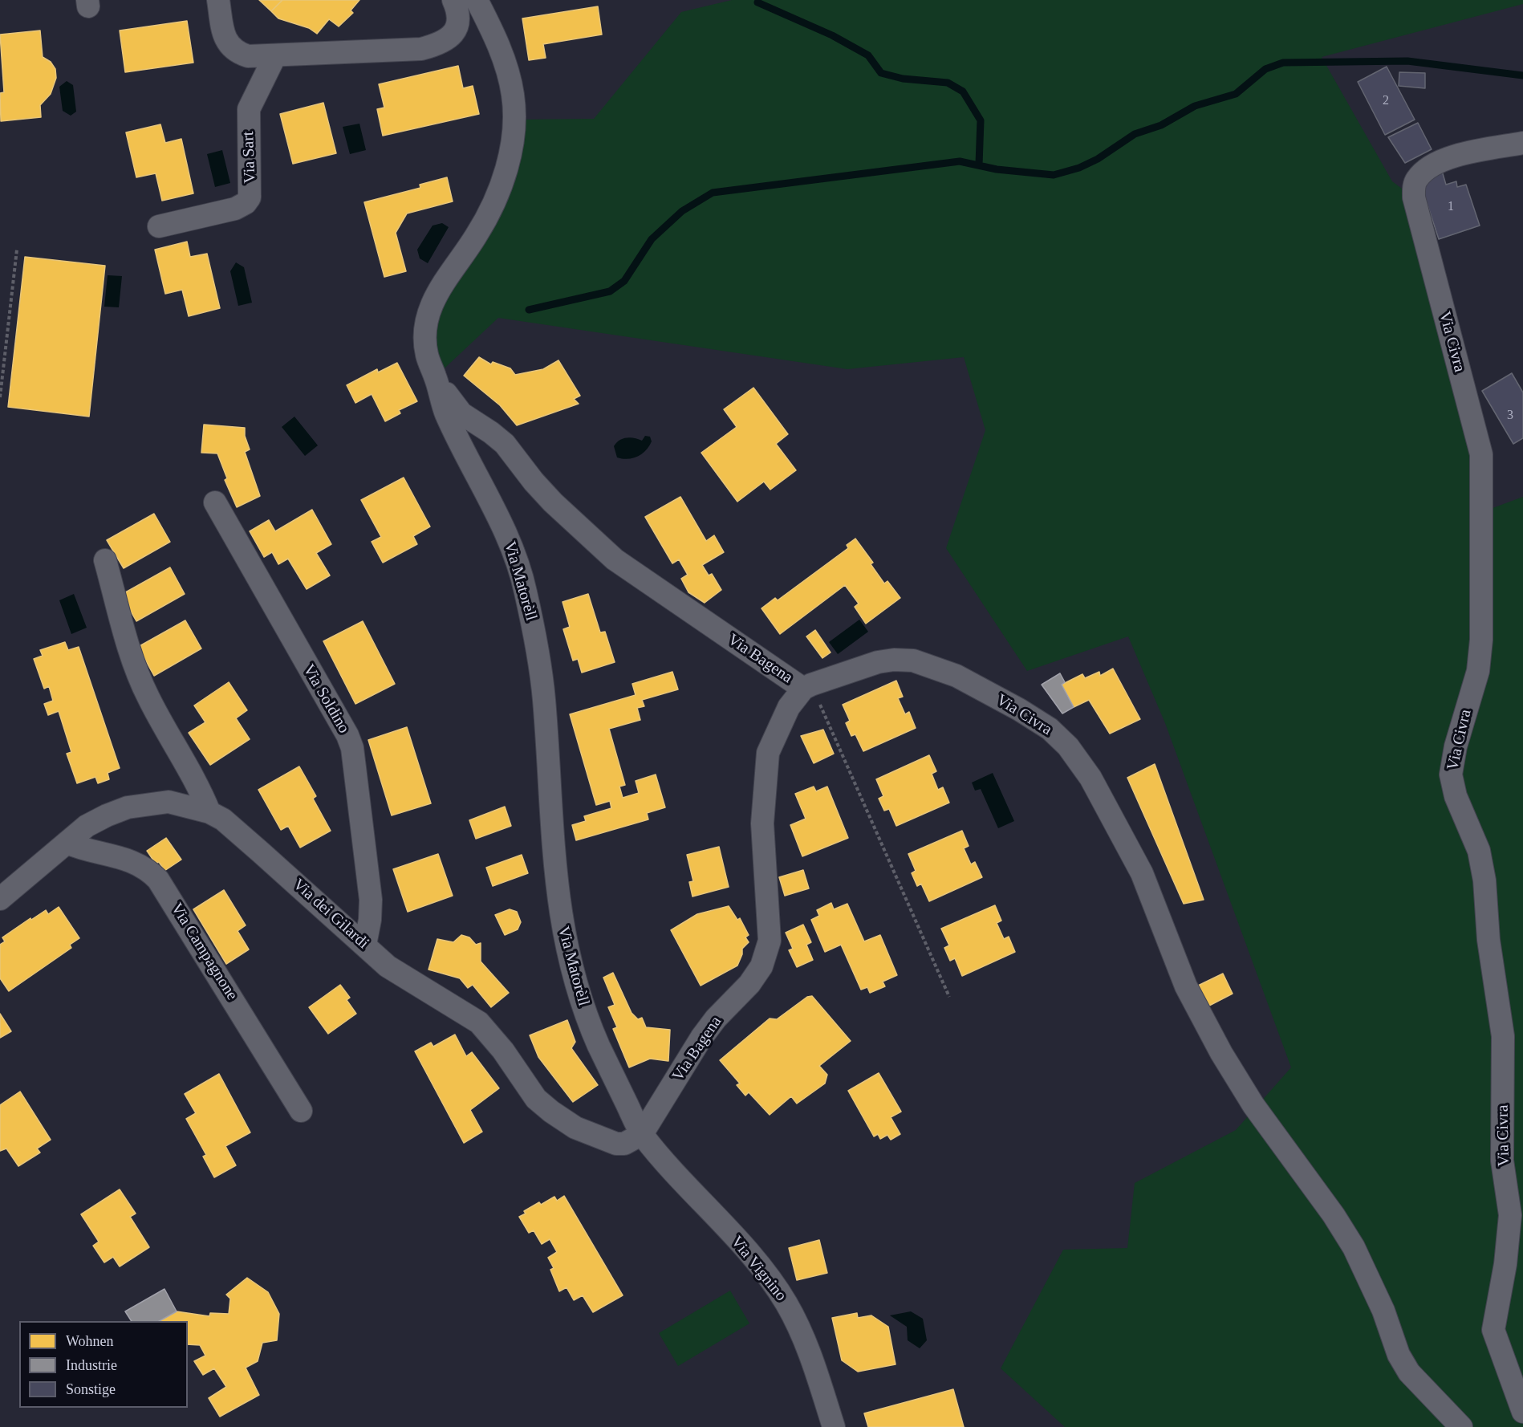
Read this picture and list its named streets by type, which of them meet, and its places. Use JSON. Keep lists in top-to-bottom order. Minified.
{"streets":{"street":["Via Sart","Via Civra","Via Matorèll","Via Bagena","Via Soldino","Via dei Gilardi","Via Campagnone","Via Vignino"]},"crossings":[["Via Civra","Via Bagena"],["Via Matorèll","Via Bagena"],["Via Matorèll","Via dei Gilardi"],["Via Matorèll","Via Vignino"],["Via Bagena","Via dei Gilardi"],["Via Bagena","Via Vignino"],["Via Soldino","Via dei Gilardi"],["Via dei Gilardi","Via Campagnone"],["Via dei Gilardi","Via Vignino"]],"house_numbers":["2","1","3"],"legend":["Wohnen","Industrie","Sonstige"]}
